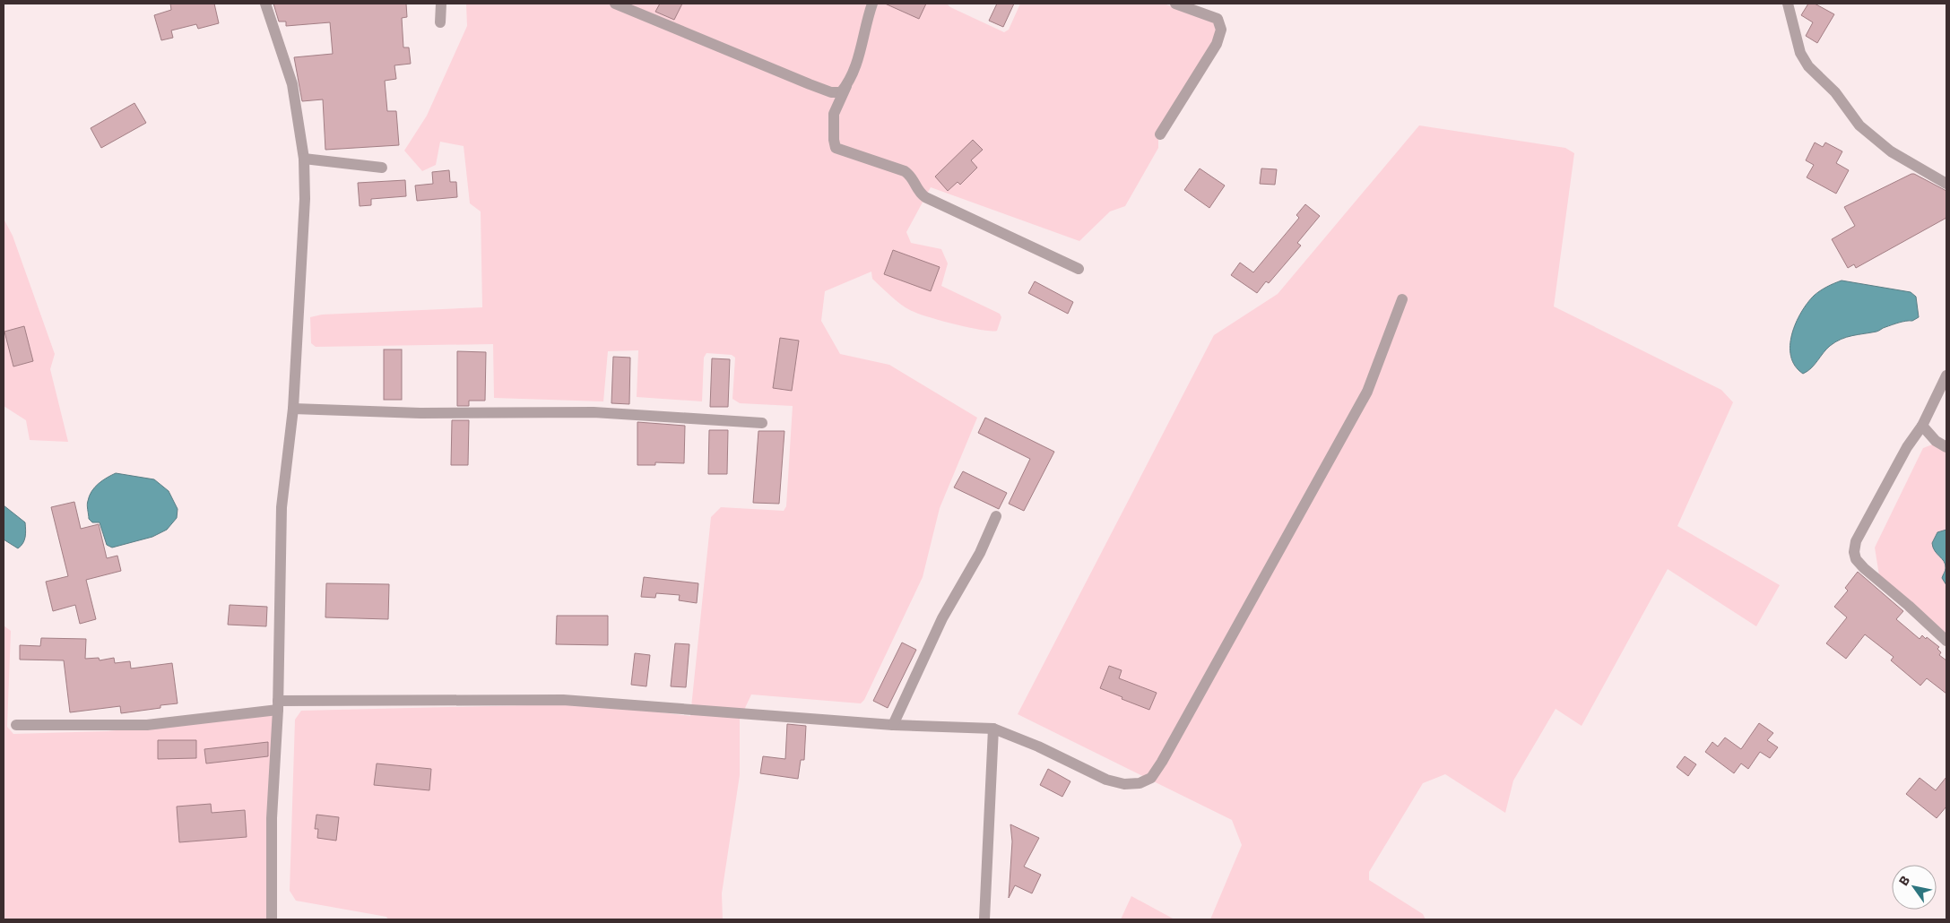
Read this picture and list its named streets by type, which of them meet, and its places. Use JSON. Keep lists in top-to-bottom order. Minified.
{"north":"top left"}
